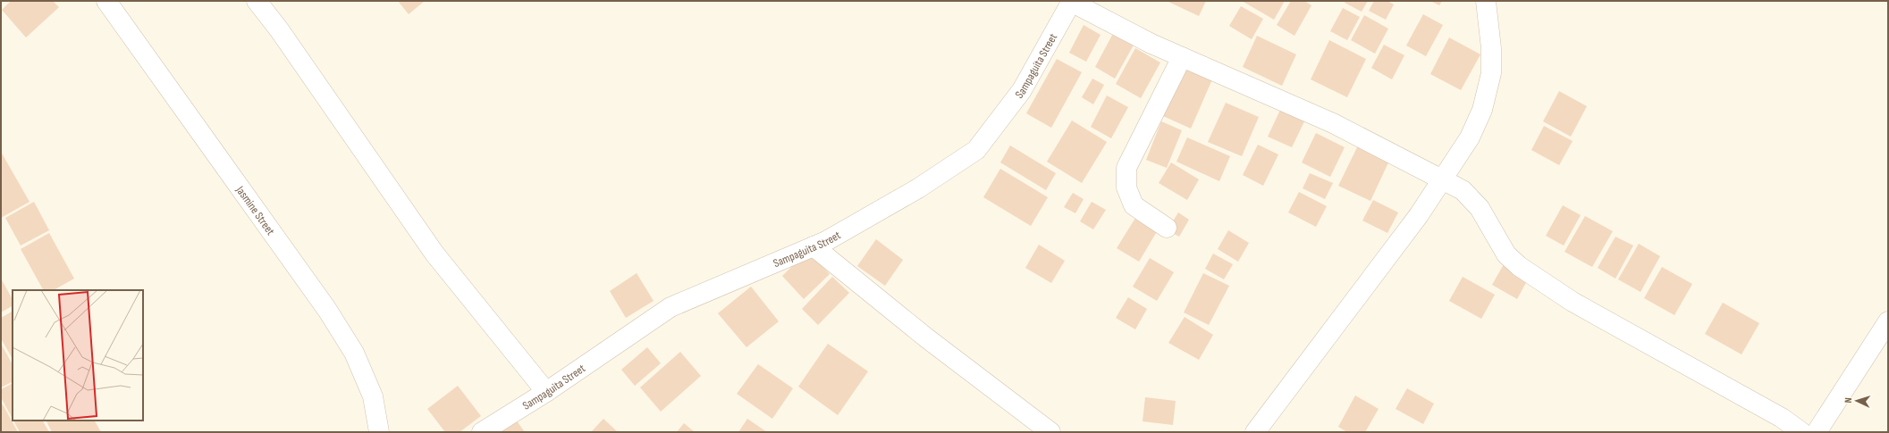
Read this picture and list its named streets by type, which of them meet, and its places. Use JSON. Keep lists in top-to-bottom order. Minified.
{"streets":{"street":["Sampaguita Street","Jasmine Street"]},"north":"left"}
